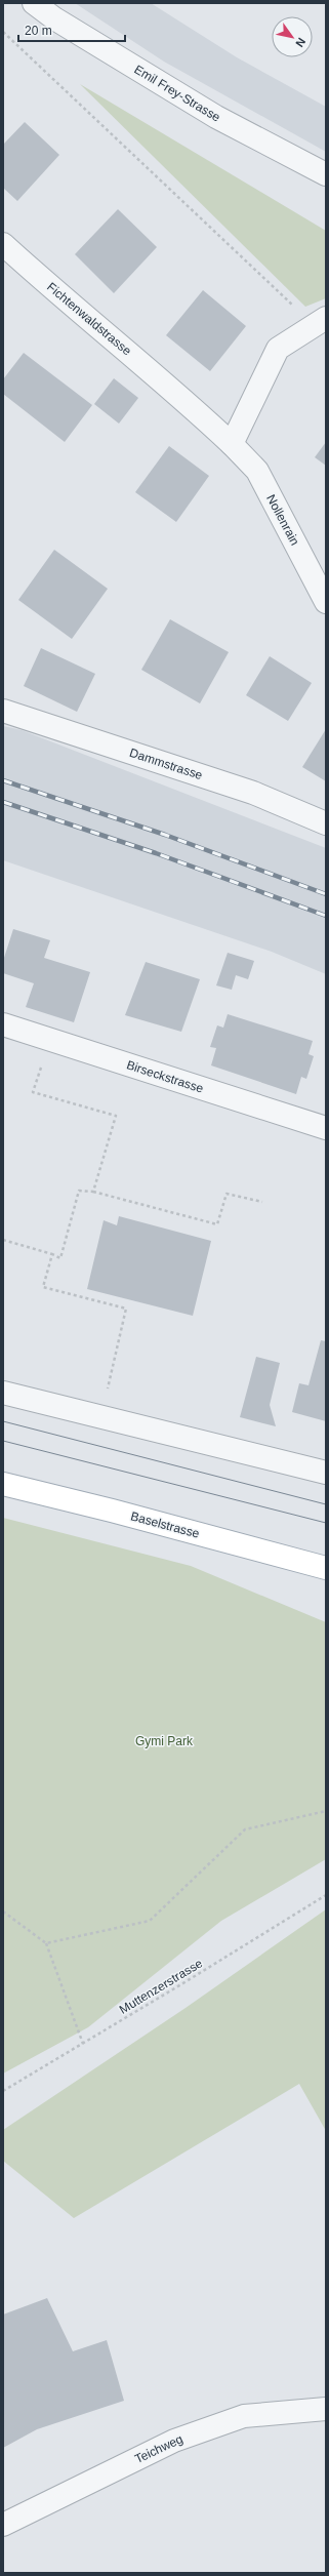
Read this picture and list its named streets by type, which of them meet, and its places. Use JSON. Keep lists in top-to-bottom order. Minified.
{"streets":{"main road":["Baselstrasse"],"street":["Emil Frey-Strasse","Fichtenwaldstrasse","Nollenrain","Dammstrasse","Birseckstrasse","Teichweg"],"path":["Muttenzerstrasse"]},"crossings":[["Fichtenwaldstrasse","Nollenrain"]],"parks":["Gymi Park"],"scale_bar":"20 m","north":"bottom right"}
